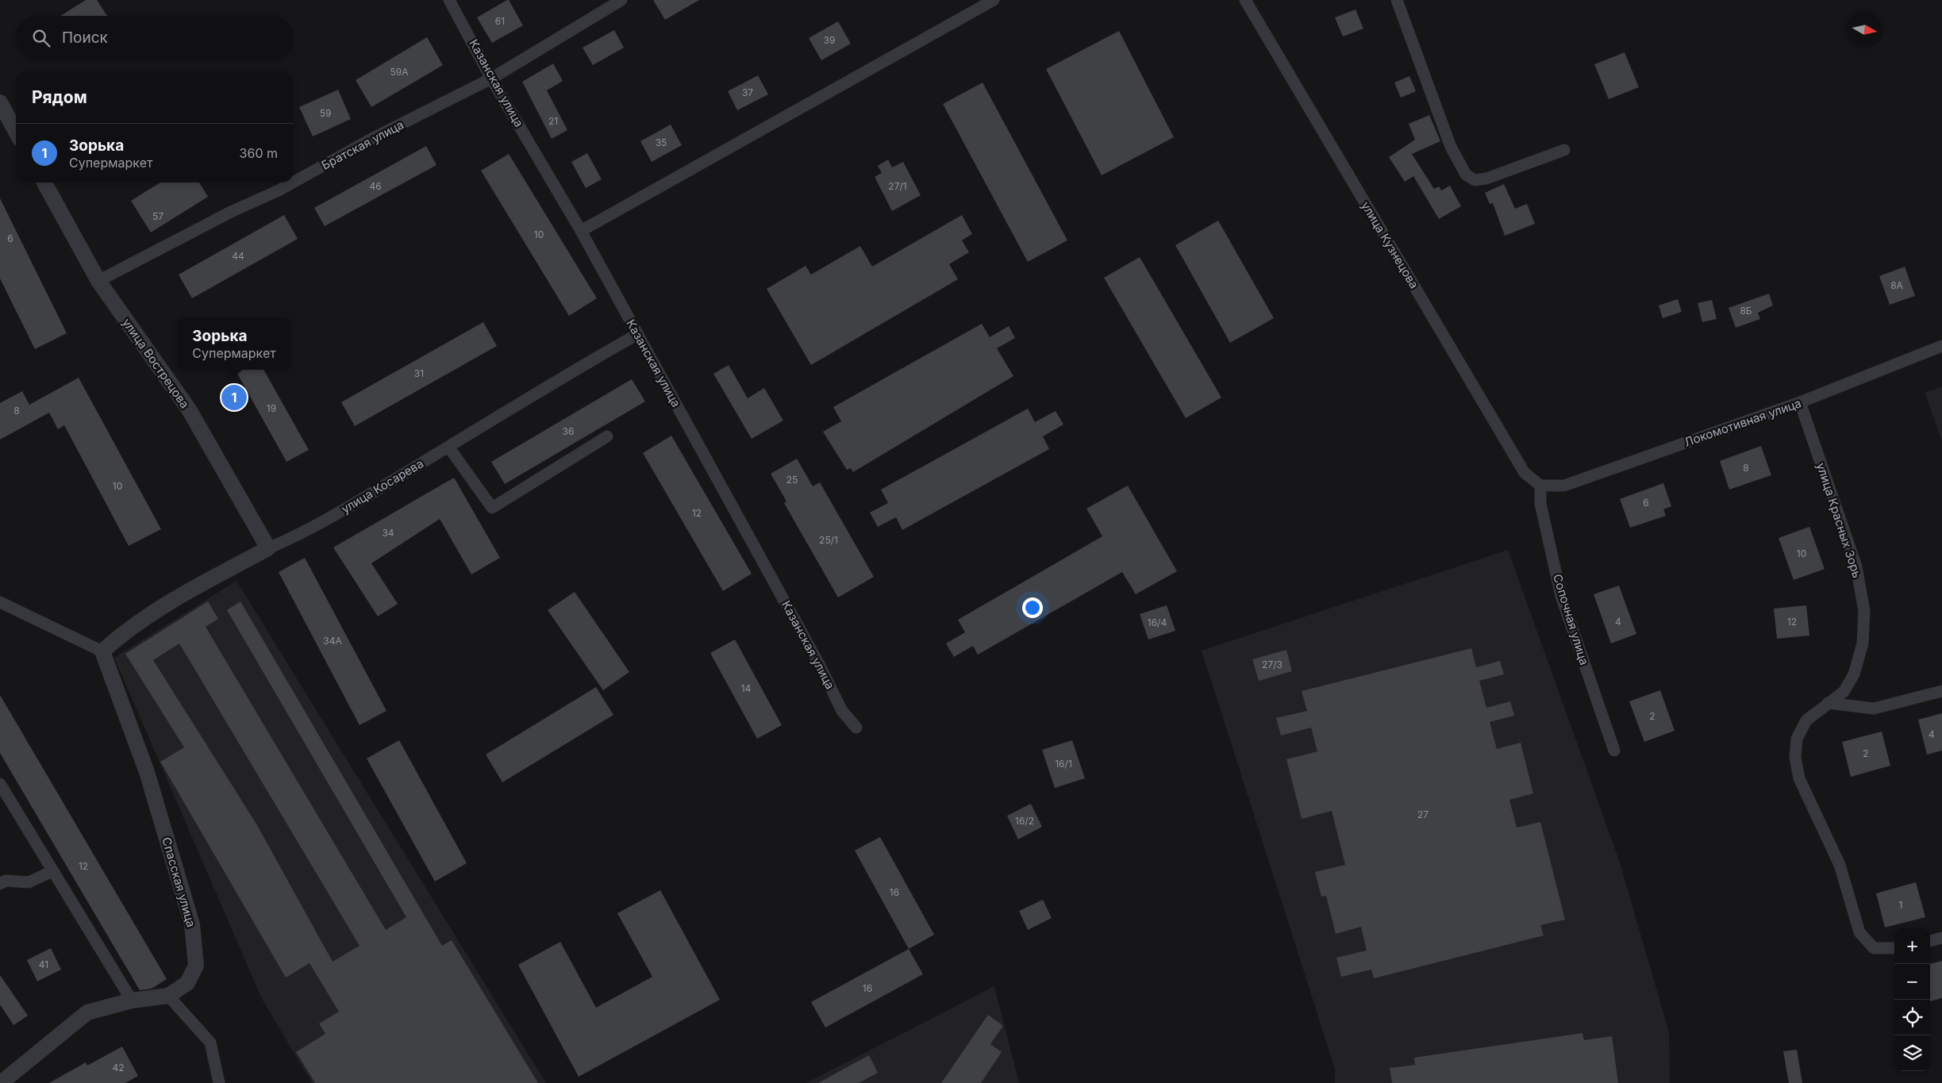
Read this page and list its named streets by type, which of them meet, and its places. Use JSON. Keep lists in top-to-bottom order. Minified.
{"streets":{"street":["Казанская улица","Братская улица","улица Кузнецова","улица Вострецова","Локомотивная улица","улица Косарева","улица Красных Зорь","Сопочная улица","Спасская улица"]},"crossings":[["Казанская улица","Братская улица"],["Казанская улица","улица Косарева"],["Братская улица","улица Вострецова"],["улица Кузнецова","Локомотивная улица"],["улица Кузнецова","Сопочная улица"],["улица Вострецова","улица Косарева"],["Локомотивная улица","улица Красных Зорь"],["Локомотивная улица","Сопочная улица"],["улица Косарева","Спасская улица"]],"house_numbers":["61","39","59А","37","59","21","35","46","27/1","57","10","6","44","8А","8Б","31","19","8","36","8","25","10","6","12","34","25/1","10","4","12","16/4","34А","27/3","14","2","4","2","16/1","27","16/2","12","16","1","41","16","42"],"north":"right","page":{"search":"Поиск","heading":"Рядом","list":[{"mark":"1","name":"Зорька","note":"Супермаркет","value":"360 m"}],"popup":["Зорька","Супермаркет"],"pins":"1","map_buttons":["+","−"]}}
